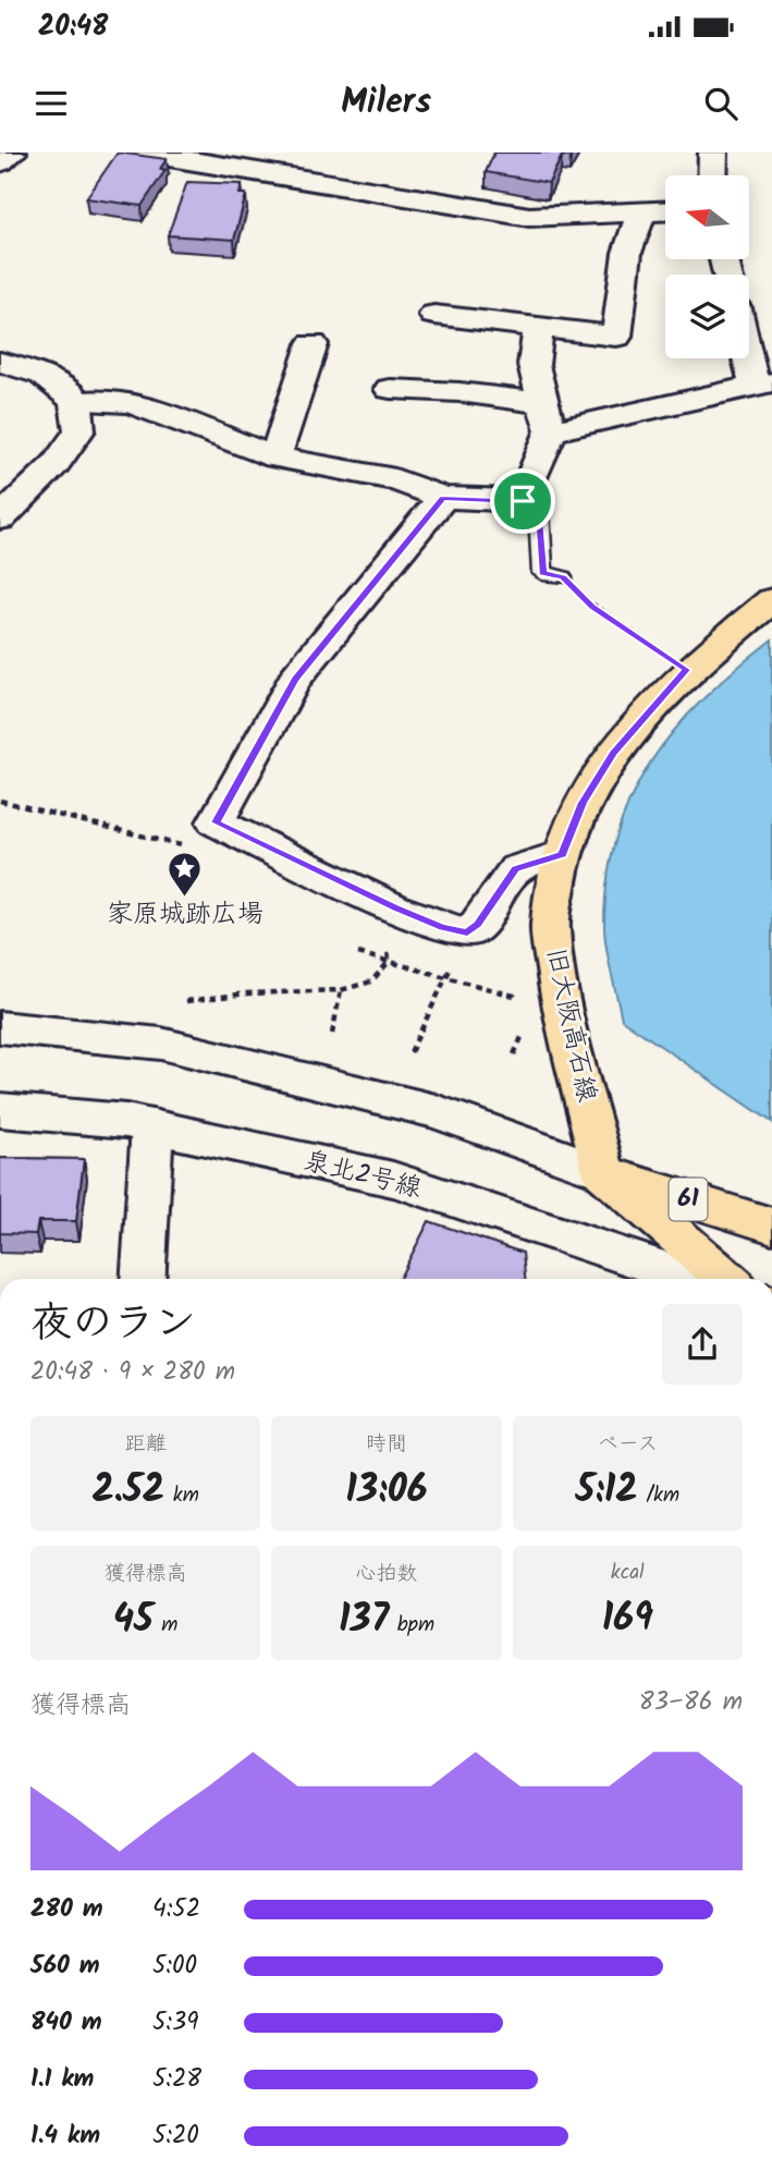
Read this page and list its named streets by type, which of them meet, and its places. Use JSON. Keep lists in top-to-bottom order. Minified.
{"streets":{"main road":["旧大阪高石線","61"],"street":["泉北2号線"]},"crossings":[["旧大阪高石線","61"]],"places":{"place":["家原城跡広場"]},"north":"left","page":{"status":"20:48","header":"Milers","heading":["夜のラン","20:48 · 9 × 280 m"],"stats":[["距離","2.52 km"],["時間","13:06"],["ペース","5:12 /km"],["獲得標高","45 m"],["心拍数","137 bpm"],["kcal","169"]],"chart":["獲得標高","83–86 m"],"list":[{"name":"280 m","note":"4:52"},{"name":"560 m","note":"5:00"},{"name":"840 m","note":"5:39"},{"name":"1.1 km","note":"5:28"},{"name":"1.4 km","note":"5:20"}]}}
